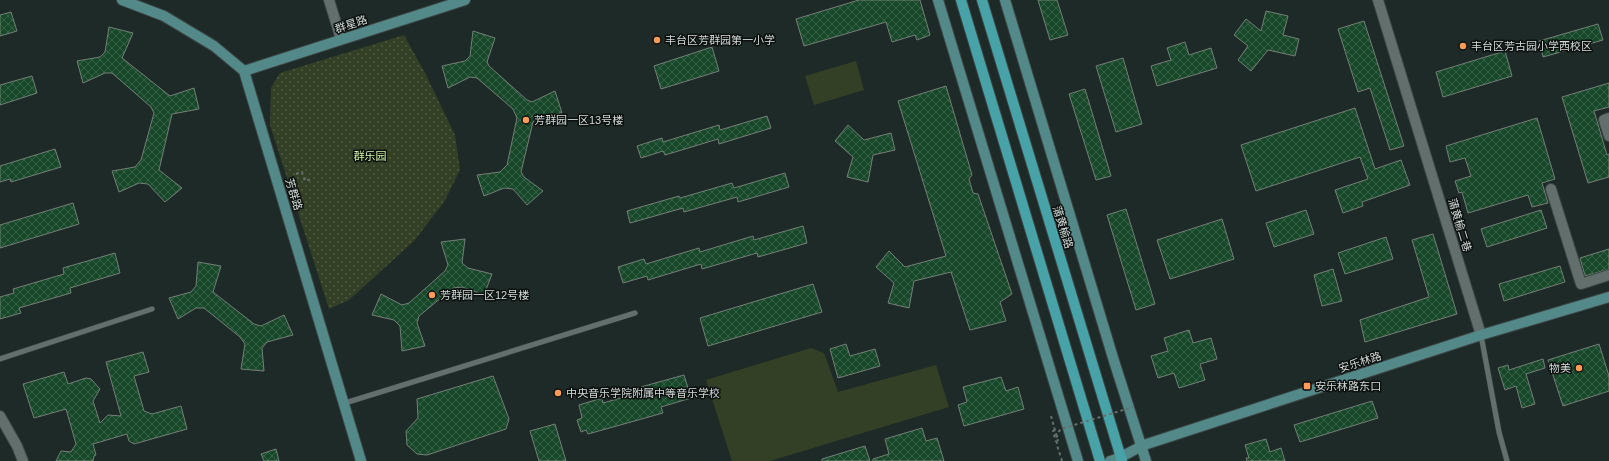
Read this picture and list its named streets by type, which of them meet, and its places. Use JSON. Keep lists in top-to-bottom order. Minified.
{"streets":{"main road":["蒲黄榆路"],"street":["群星路","芳群路","蒲黄榆二巷","安乐林路"]},"crossings":[["群星路","芳群路"],["蒲黄榆二巷","安乐林路"],["蒲黄榆路","安乐林路"]],"parks":["群乐园"],"places":{"other":["丰台区芳群园第一小学","丰台区芳古园小学西校区","芳群园一区13号楼","芳群园一区12号楼","物美","中央音乐学院附属中等音乐学校"],"transit":["安乐林路东口"]}}
